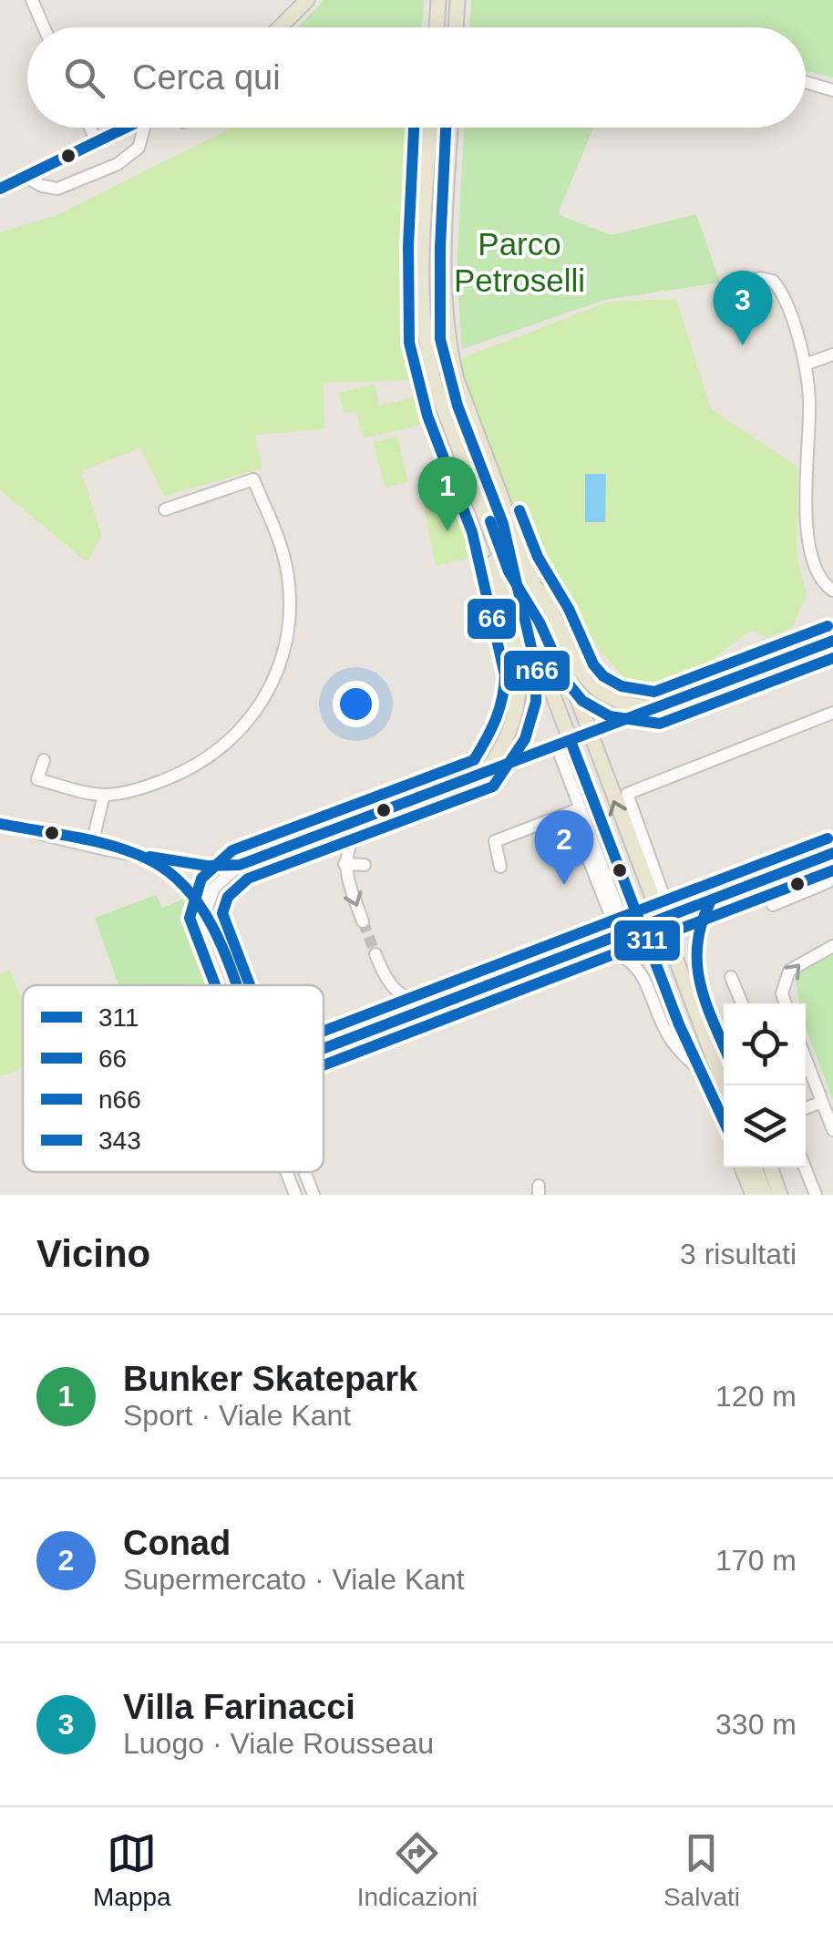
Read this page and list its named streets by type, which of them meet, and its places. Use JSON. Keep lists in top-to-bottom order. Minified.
{"parks":["Parco Petroselli"],"lines":["transit line 66","transit line n66","transit line 343","transit line 311"],"legend":["311","66","n66","343"],"page":{"search":"Cerca qui","pins":["3","1","2"],"heading":["Vicino","3 risultati"],"list":[{"mark":"1","name":"Bunker Skatepark","note":"Sport · Viale Kant","value":"120 m"},{"mark":"2","name":"Conad","note":"Supermercato · Viale Kant","value":"170 m"},{"mark":"3","name":"Villa Farinacci","note":"Luogo · Viale Rousseau","value":"330 m"}],"nav":["Mappa","Indicazioni","Salvati"]}}
